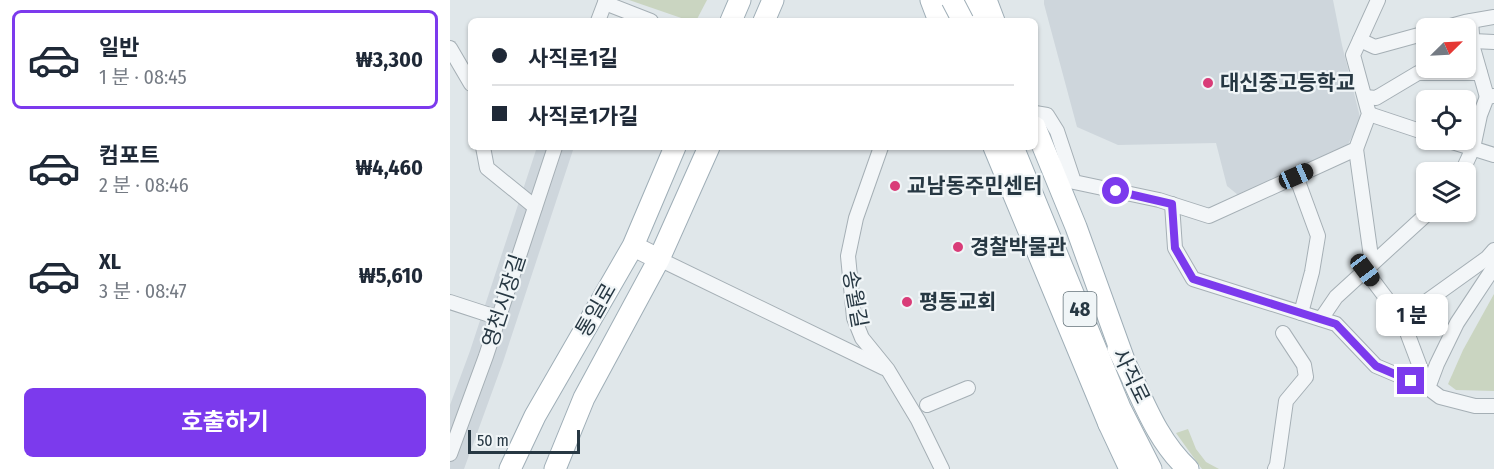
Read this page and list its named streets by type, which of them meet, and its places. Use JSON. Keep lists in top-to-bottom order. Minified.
{"streets":{"main road":["48","통일로","사직로"],"street":["송월길","영천시장길"]},"places":["대신중고등학교","교남동주민센터","경찰박물관","평동교회"],"scale_bar":"50 m","north":"top right","page":{"list":[{"name":"일반","note":"1 분 · 08:45","value":"₩3,300"},{"name":"컴포트","note":"2 분 · 08:46","value":"₩4,460"},{"name":"XL","note":"3 분 · 08:47","value":"₩5,610"}],"banner":["사직로1길","사직로1가길"],"bubble":"1 분","buttons":"호출하기","scale":"50 m"}}
